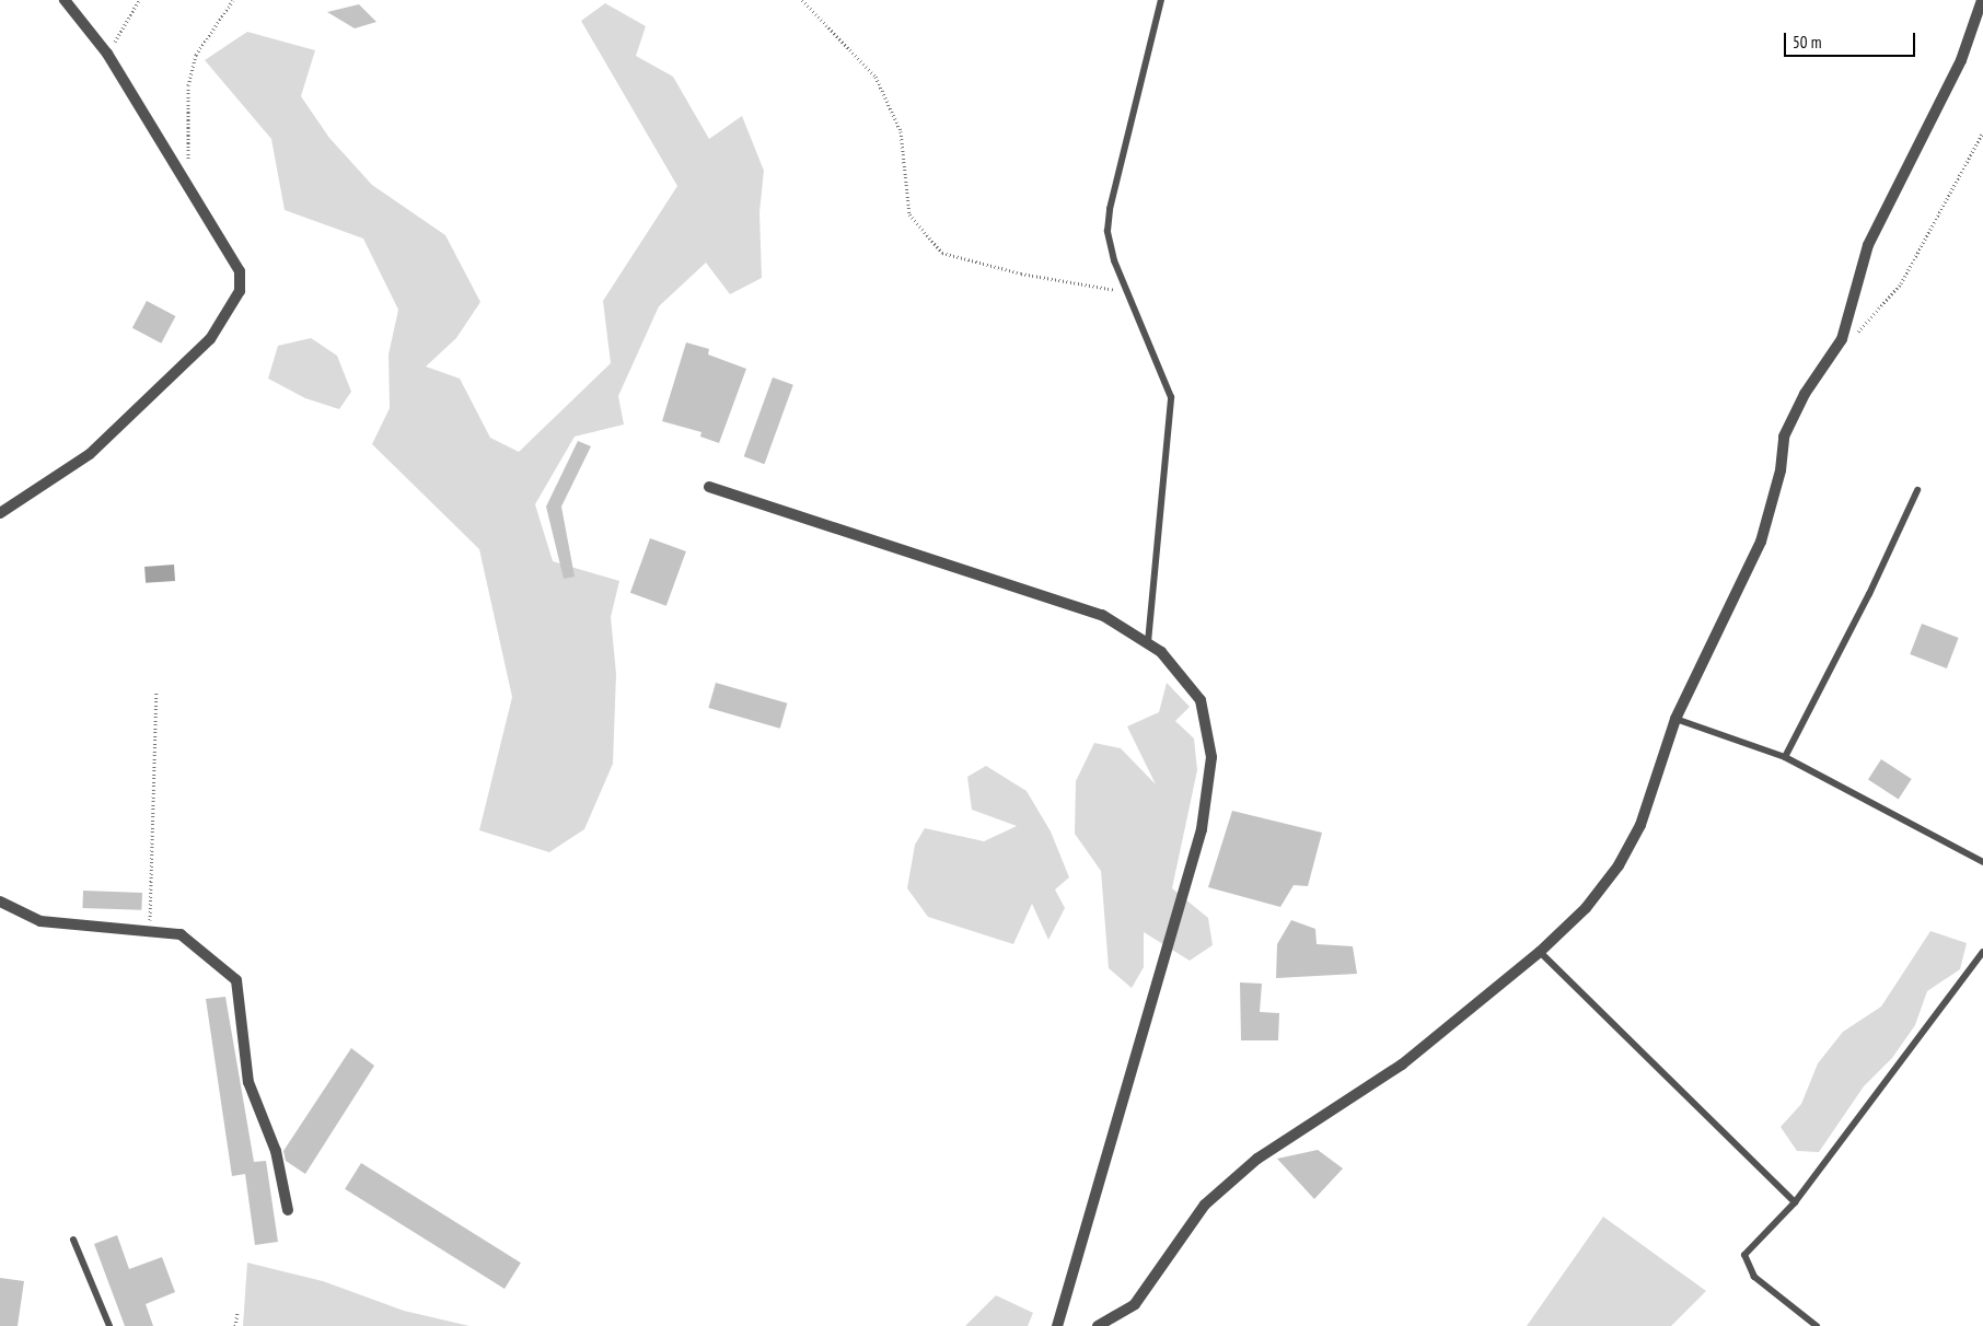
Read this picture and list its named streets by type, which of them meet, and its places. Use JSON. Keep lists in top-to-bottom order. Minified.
{"scale_bar":"50 m"}
